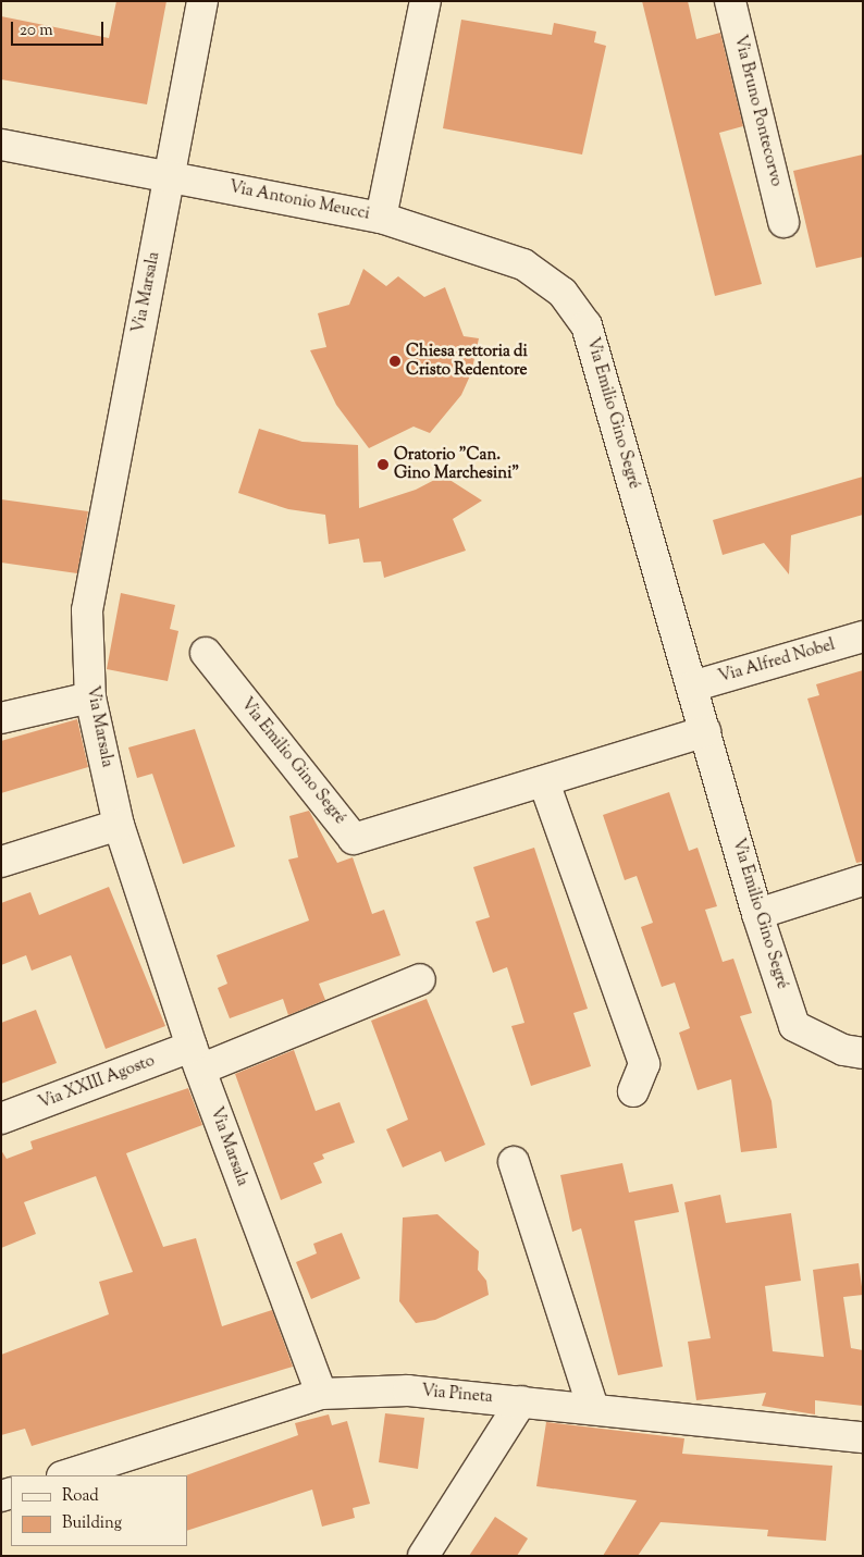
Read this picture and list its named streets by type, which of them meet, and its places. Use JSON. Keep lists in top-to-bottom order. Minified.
{"streets":{"street":["Via Bruno Pontecorvo","Via Antonio Meucci","Via Marsala","Via Emilio Gino Segré","Via Alfred Nobel","Via XXIII Agosto","Via Pineta"]},"crossings":[["Via Antonio Meucci","Via Marsala"],["Via Antonio Meucci","Via Emilio Gino Segré"],["Via Marsala","Via XXIII Agosto"],["Via Marsala","Via Pineta"],["Via Emilio Gino Segré","Via Alfred Nobel"]],"places":["Chiesa rettoria di Cristo Redentore","Oratorio \"Can. Gino Marchesini\""],"legend":["Road","Building"],"scale_bar":"20 m"}
